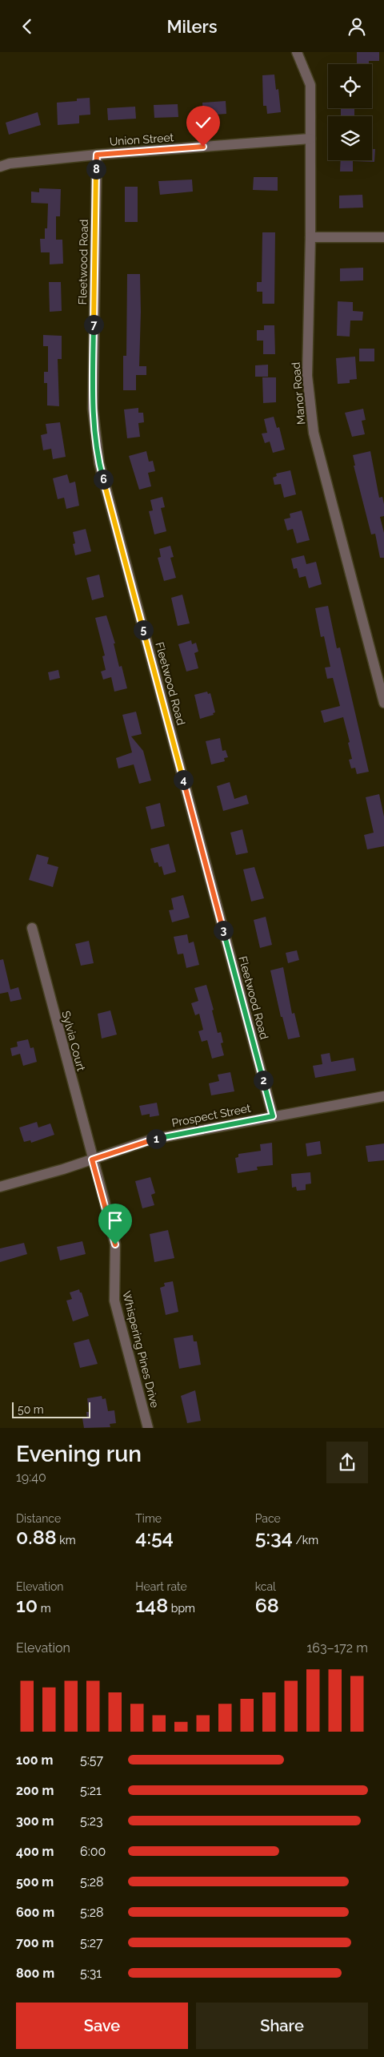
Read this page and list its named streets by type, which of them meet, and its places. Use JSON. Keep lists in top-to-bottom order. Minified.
{"streets":{"street":["Union Street","Fleetwood Road","Manor Road","Sylvia Court","Prospect Street","Whispering Pines Drive"]},"crossings":[["Union Street","Fleetwood Road"],["Union Street","Manor Road"],["Fleetwood Road","Prospect Street"],["Sylvia Court","Prospect Street"],["Sylvia Court","Whispering Pines Drive"],["Prospect Street","Whispering Pines Drive"]],"scale_bar":"50 m","page":{"header":"Milers","pins":["8","7","6","5","4","3","2","1"],"scale":"50 m","heading":["Evening run","19:40"],"stats":[["Distance","0.88 km"],["Time","4:54"],["Pace","5:34 /km"],["Elevation","10 m"],["Heart rate","148 bpm"],["kcal","68"]],"chart":["Elevation","163–172 m"],"list":[{"name":"100 m","note":"5:57"},{"name":"200 m","note":"5:21"},{"name":"300 m","note":"5:23"},{"name":"400 m","note":"6:00"},{"name":"500 m","note":"5:28"},{"name":"600 m","note":"5:28"},{"name":"700 m","note":"5:27"},{"name":"800 m","note":"5:31"}],"buttons":["Save","Share"]}}
